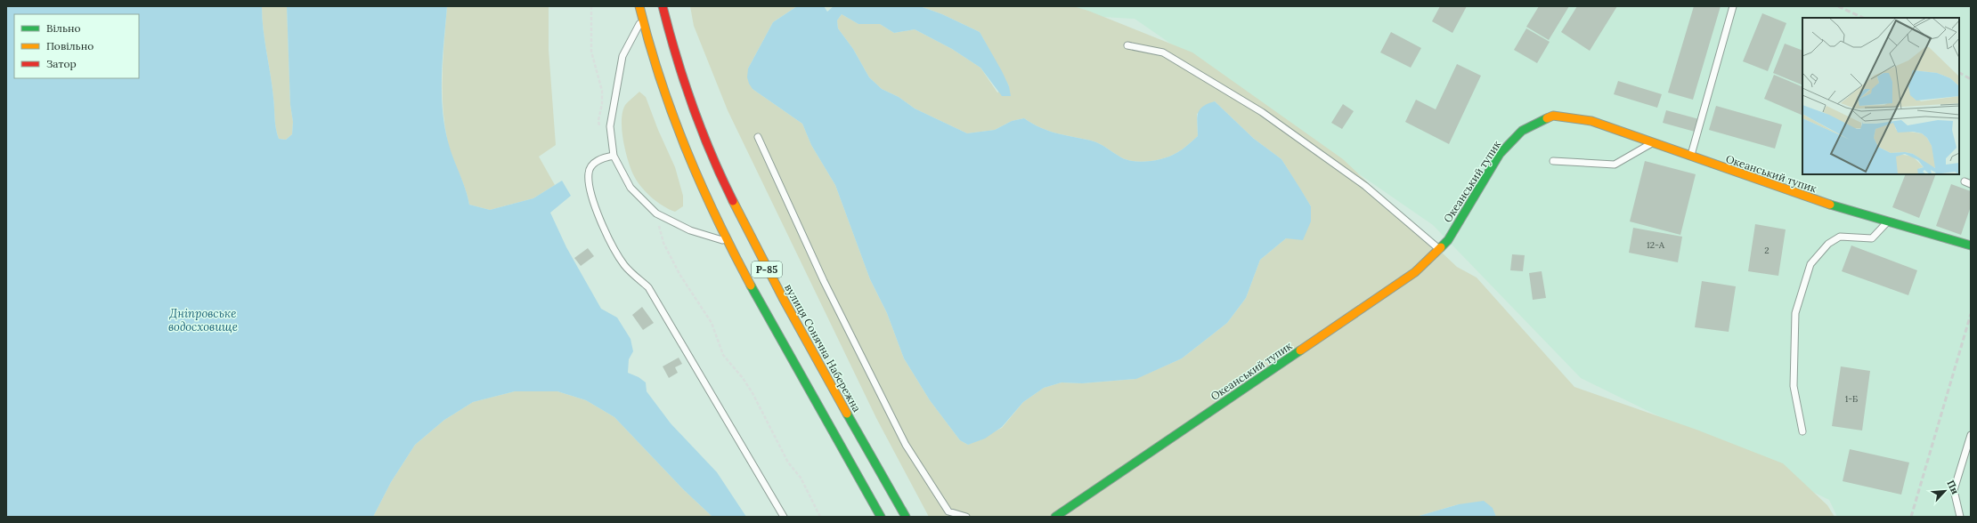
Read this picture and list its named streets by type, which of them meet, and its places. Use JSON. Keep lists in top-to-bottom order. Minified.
{"streets":{"main road":["Океанський тупик","Р-85","вулиця Сонячна Набережна"]},"water":["Дніпровське водосховище"],"house_numbers":["12-А","2","1-Б"],"legend":["Вільно","Повільно","Затор"],"north":"top right"}
